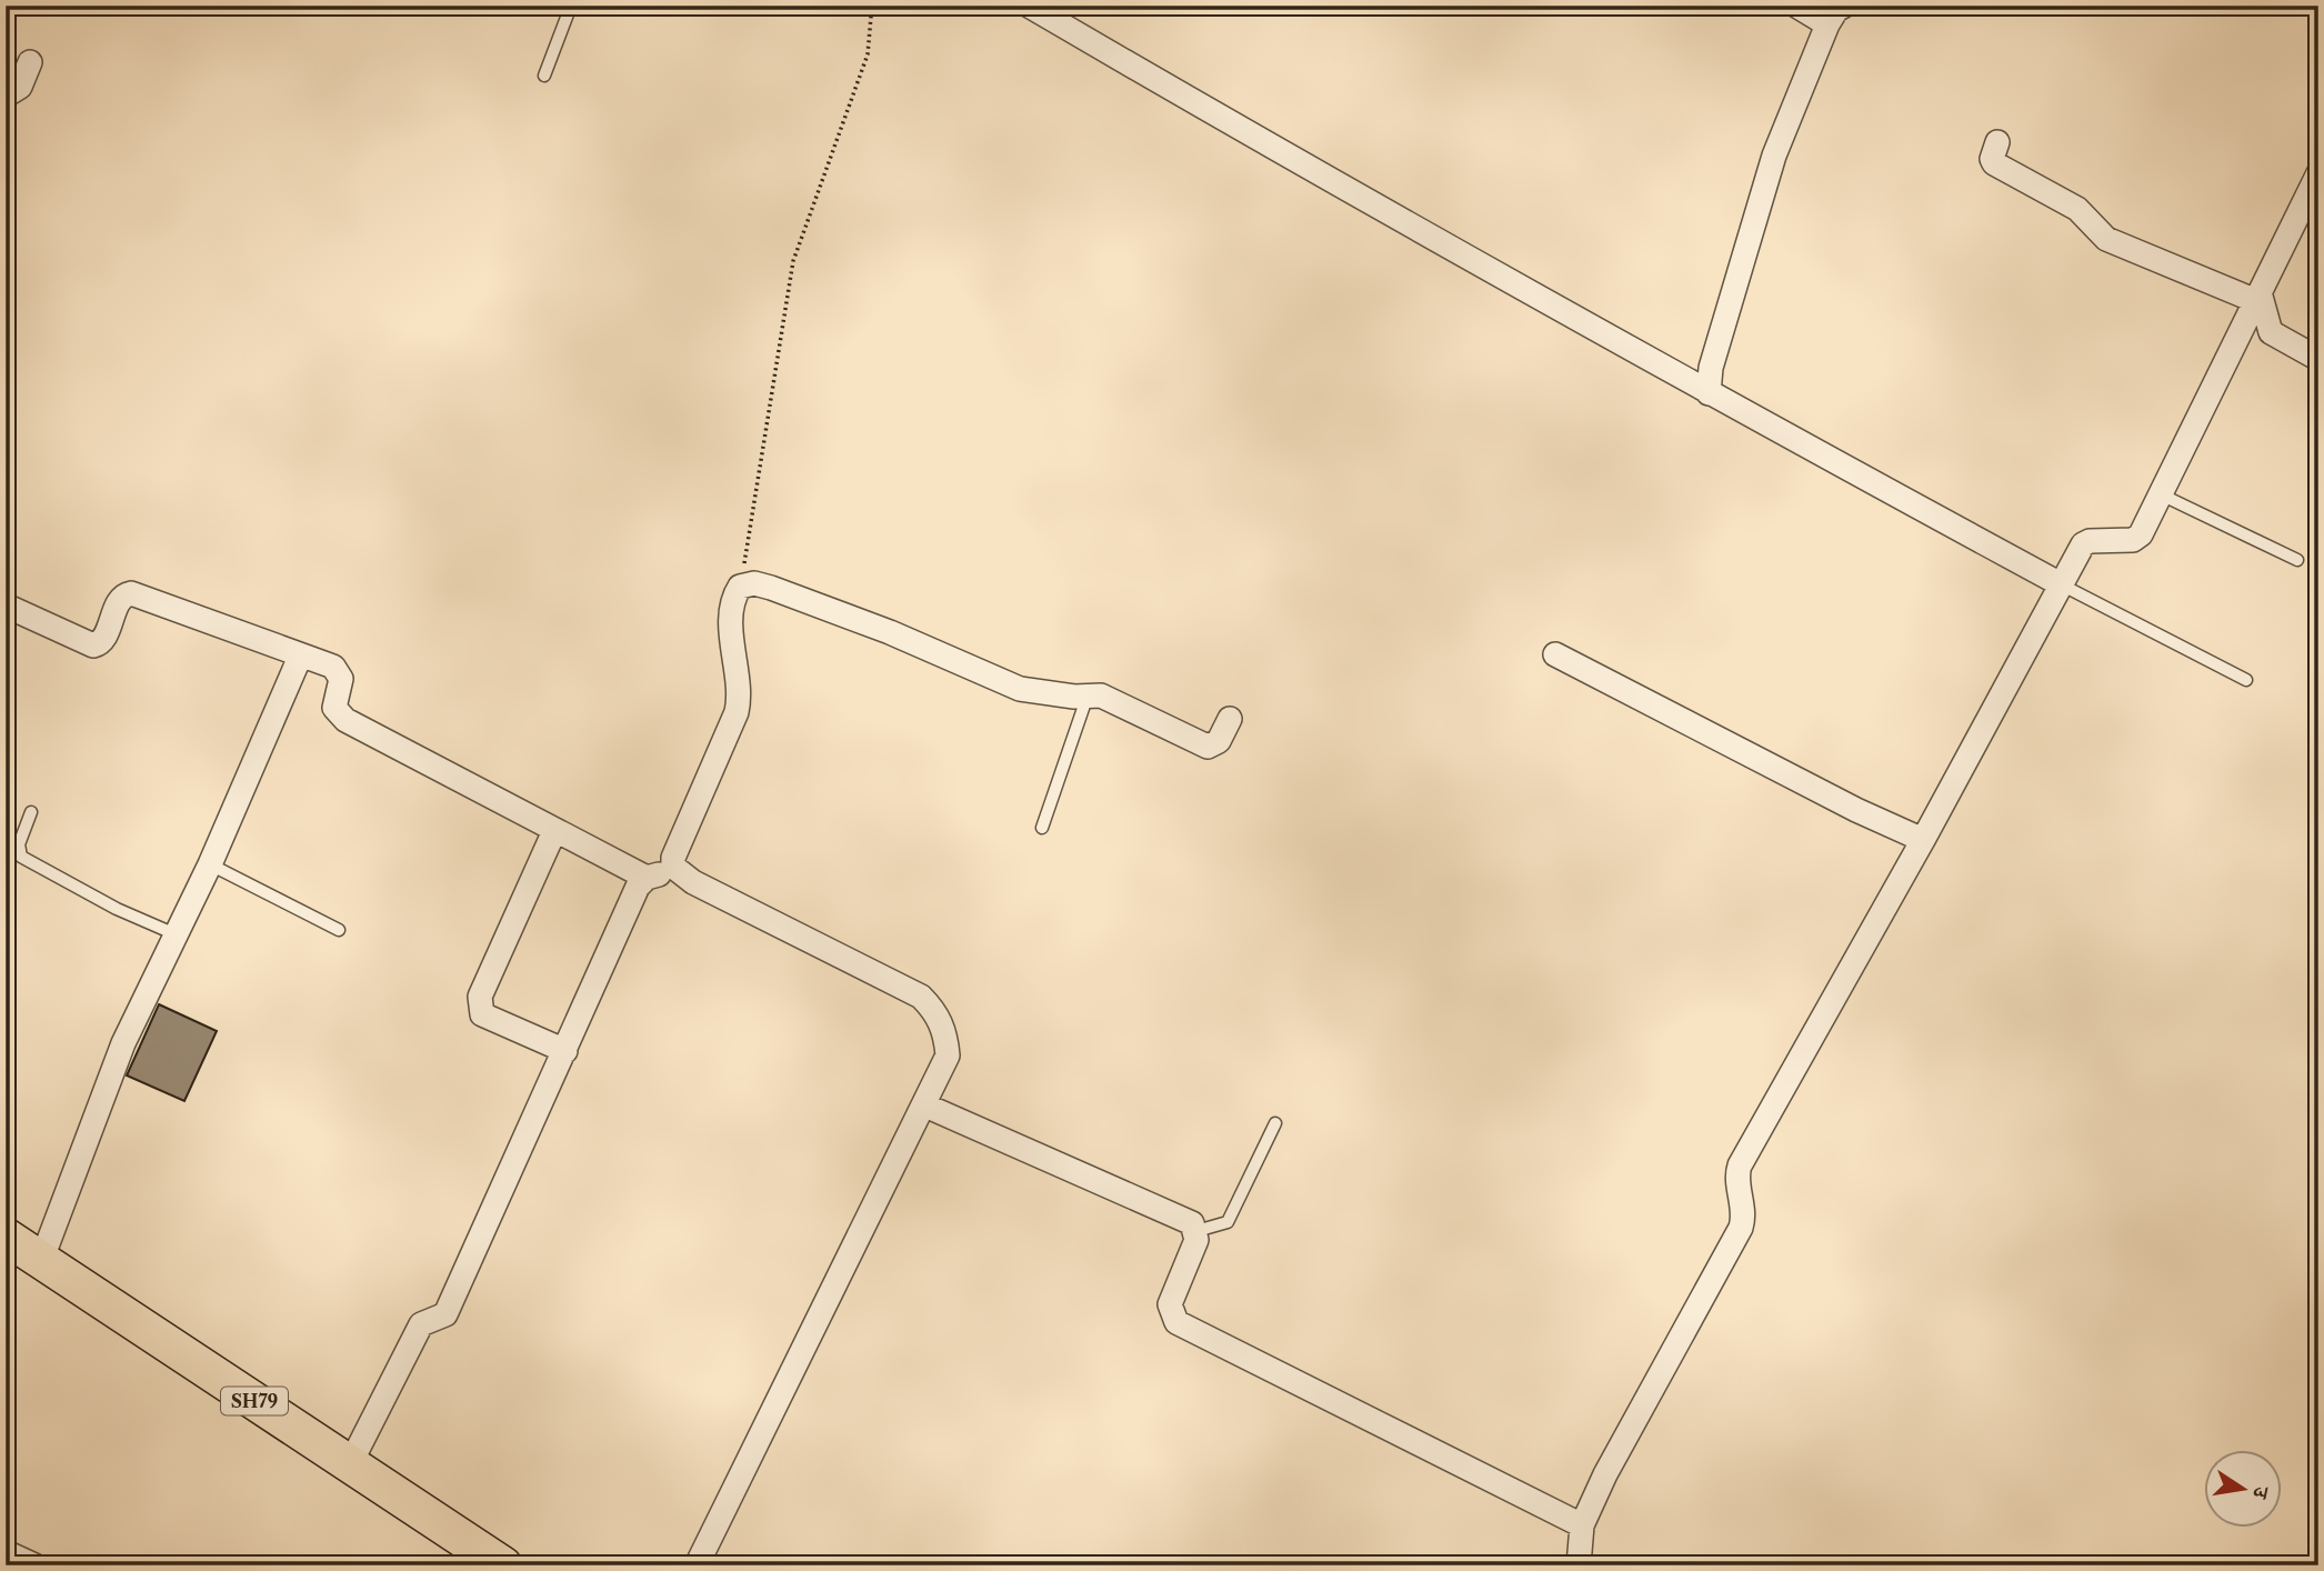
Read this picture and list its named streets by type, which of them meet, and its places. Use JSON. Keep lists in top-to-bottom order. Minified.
{"streets":{"main road":["SH79"]},"north":"right"}
